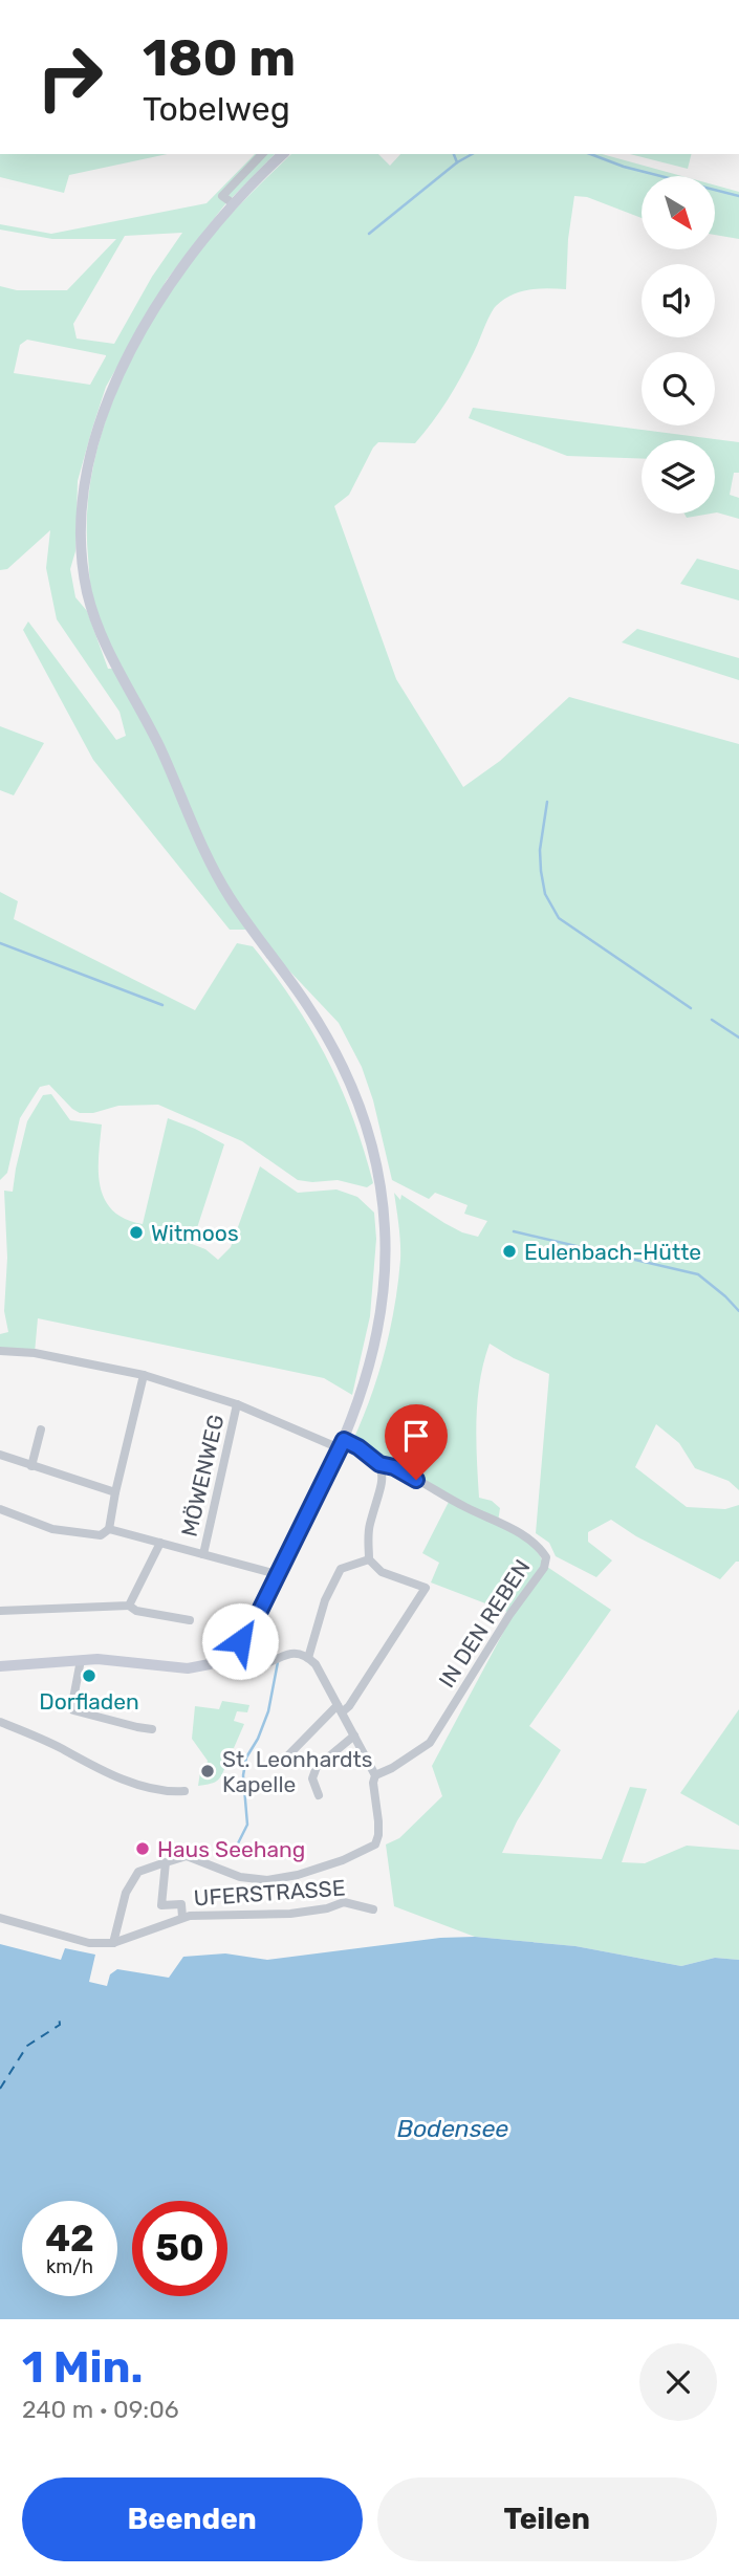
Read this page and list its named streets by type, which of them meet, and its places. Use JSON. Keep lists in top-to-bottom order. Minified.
{"streets":{"street":["MÖWENWEG","IN DEN REBEN","UFERSTRASSE"]},"water":["Bodensee"],"places":["Witmoos","Eulenbach-Hütte","Dorfladen","St. Leonhardts Kapelle","Haus Seehang"],"north":"bottom right","page":{"turn":["180 m","Tobelweg"],"speed":"42 km/h","limit":"50","heading":["1 Min.","240 m · 09:06"],"buttons":["Beenden","Teilen"]}}
